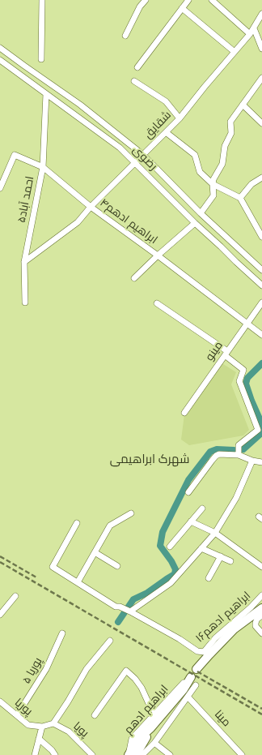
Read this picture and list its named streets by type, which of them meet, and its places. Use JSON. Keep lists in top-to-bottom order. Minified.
{"streets":{"street":["شقایق","رضوی","احمد آباد۵","ابراهیم ادهم۴","مینو","ابراهیم ادهم۱۶","پوریا ۵","پوریا","ابراهیم ادهم","مینا","پویا"]},"crossings":[["شقایق","رضوی"],["شقایق","احمد آباد۵"],["شقایق","ابراهیم ادهم۴"],["احمد آباد۵","ابراهیم ادهم۴"],["ابراهیم ادهم۴","مینو"],["پوریا ۵","پوریا"],["پوریا","پویا"],["ابراهیم ادهم","مینا"]],"districts":["شهرک ابراهیمی"]}
